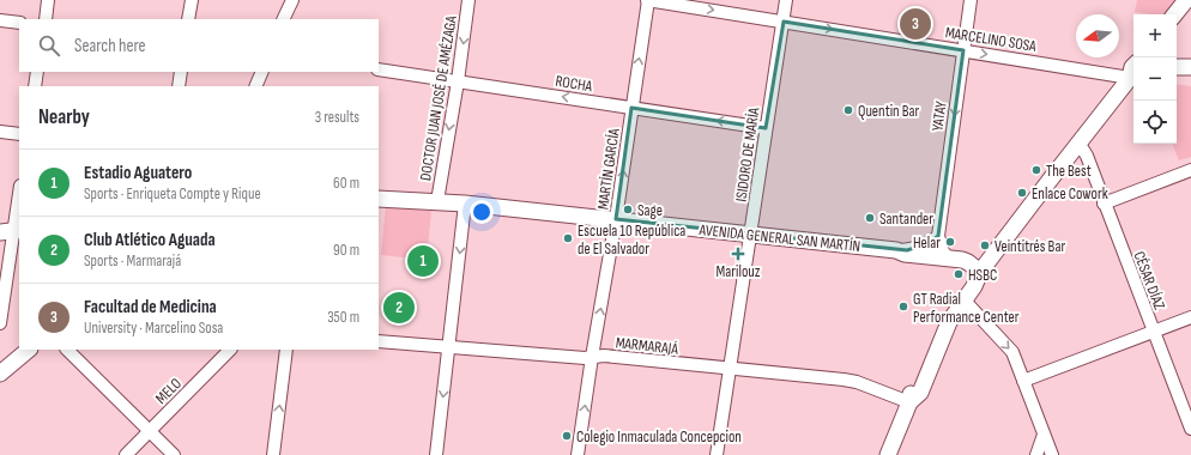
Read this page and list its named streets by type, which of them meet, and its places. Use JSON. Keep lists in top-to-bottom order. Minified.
{"streets":{"main road":["AVENIDA GENERAL SAN MARTÍN"],"street":["MARCELINO SOSA","ROCHA","DOCTOR JUAN JOSÉ DE AMÉZAGA","YATAY","ISIDORO DE MARÍA","MARTÍN GARCÍA","CÉSAR DÍAZ","MARMARAJÁ","MELO"]},"crossings":[["MARCELINO SOSA","YATAY"],["MARCELINO SOSA","ISIDORO DE MARÍA"],["MARCELINO SOSA","MARTÍN GARCÍA"],["ROCHA","DOCTOR JUAN JOSÉ DE AMÉZAGA"],["ROCHA","ISIDORO DE MARÍA"],["ROCHA","MARTÍN GARCÍA"],["DOCTOR JUAN JOSÉ DE AMÉZAGA","AVENIDA GENERAL SAN MARTÍN"],["YATAY","AVENIDA GENERAL SAN MARTÍN"],["ISIDORO DE MARÍA","AVENIDA GENERAL SAN MARTÍN"],["ISIDORO DE MARÍA","MARMARAJÁ"],["MARTÍN GARCÍA","AVENIDA GENERAL SAN MARTÍN"],["MARTÍN GARCÍA","MARMARAJÁ"]],"one_way":["MARCELINO SOSA","ROCHA","DOCTOR JUAN JOSÉ DE AMÉZAGA","YATAY","MARTÍN GARCÍA"],"places":{"other":["Quentin Bar","The Best","Enlace Cowork","Sage","Santander","Escuela 10 República de El Salvador","Helar","Veintitrés Bar","HSBC","GT Radial Performance Center","Colegio Inmaculada Concepcion"],"health":["Marilouz"]},"north":"left","page":{"pins":["3","1","2"],"map_buttons":["+","−"],"search":"Search here","heading":["Nearby","3 results"],"list":[{"mark":"1","name":"Estadio Aguatero","note":"Sports · Enriqueta Compte y Rique","value":"60 m"},{"mark":"2","name":"Club Atlético Aguada","note":"Sports · Marmarajá","value":"90 m"},{"mark":"3","name":"Facultad de Medicina","note":"University · Marcelino Sosa","value":"350 m"}]}}
